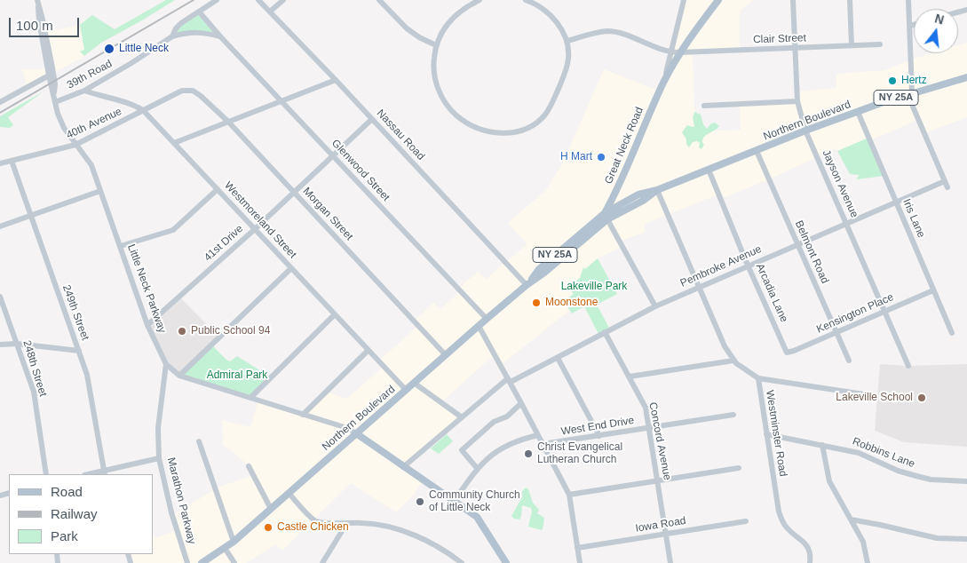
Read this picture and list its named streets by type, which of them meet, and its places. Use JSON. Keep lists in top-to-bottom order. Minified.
{"streets":{"main road":["NY 25A","Northern Boulevard","Great Neck Road","Little Neck Parkway"],"street":["Clair Street","39th Road","40th Avenue","Nassau Road","Glenwood Street","Jayson Avenue","Morgan Street","Iris Lane","Westmoreland Street","41st Drive","Belmont Road","Pembroke Avenue","Arcadia Lane","249th Street","Kensington Place","248th Street","West End Drive","Westminster Road","Concord Avenue","Robbins Lane","Marathon Parkway","Iowa Road"]},"crossings":[["Clair Street","Great Neck Road"],["Clair Street","Jayson Avenue"],["39th Road","Glenwood Street"],["39th Road","Westmoreland Street"],["39th Road","Little Neck Parkway"],["Northern Boulevard","Nassau Road"],["Northern Boulevard","Great Neck Road"],["Northern Boulevard","Glenwood Street"],["Northern Boulevard","Jayson Avenue"],["Northern Boulevard","Morgan Street"],["Northern Boulevard","Iris Lane"],["Northern Boulevard","Westmoreland Street"],["Northern Boulevard","Belmont Road"],["Northern Boulevard","Little Neck Parkway"],["Northern Boulevard","Arcadia Lane"],["Northern Boulevard","Westminster Road"],["40th Avenue","Morgan Street"],["40th Avenue","Westmoreland Street"],["40th Avenue","Little Neck Parkway"],["40th Avenue","249th Street"],["Nassau Road","41st Drive"],["Glenwood Street","41st Drive"],["Jayson Avenue","Pembroke Avenue"],["Jayson Avenue","Kensington Place"],["Morgan Street","41st Drive"],["Iris Lane","Pembroke Avenue"],["Iris Lane","Kensington Place"],["Westmoreland Street","41st Drive"],["41st Drive","Little Neck Parkway"],["Belmont Road","Pembroke Avenue"],["Belmont Road","Kensington Place"],["Pembroke Avenue","Little Neck Parkway"],["Pembroke Avenue","Arcadia Lane"],["Pembroke Avenue","Westminster Road"],["Pembroke Avenue","Concord Avenue"],["Little Neck Parkway","Marathon Parkway"],["Arcadia Lane","Kensington Place"],["West End Drive","Concord Avenue"],["Westminster Road","Robbins Lane"],["Concord Avenue","Iowa Road"]],"parks":["Lakeville Park","Admiral Park"],"places":["Little Neck","Hertz","H Mart","Moonstone","Public School 94","Lakeville School","Christ Evangelical Lutheran Church","Community Church of Little Neck","Castle Chicken"],"legend":["Road","Railway","Park"],"scale_bar":"100 m","north":"top"}
